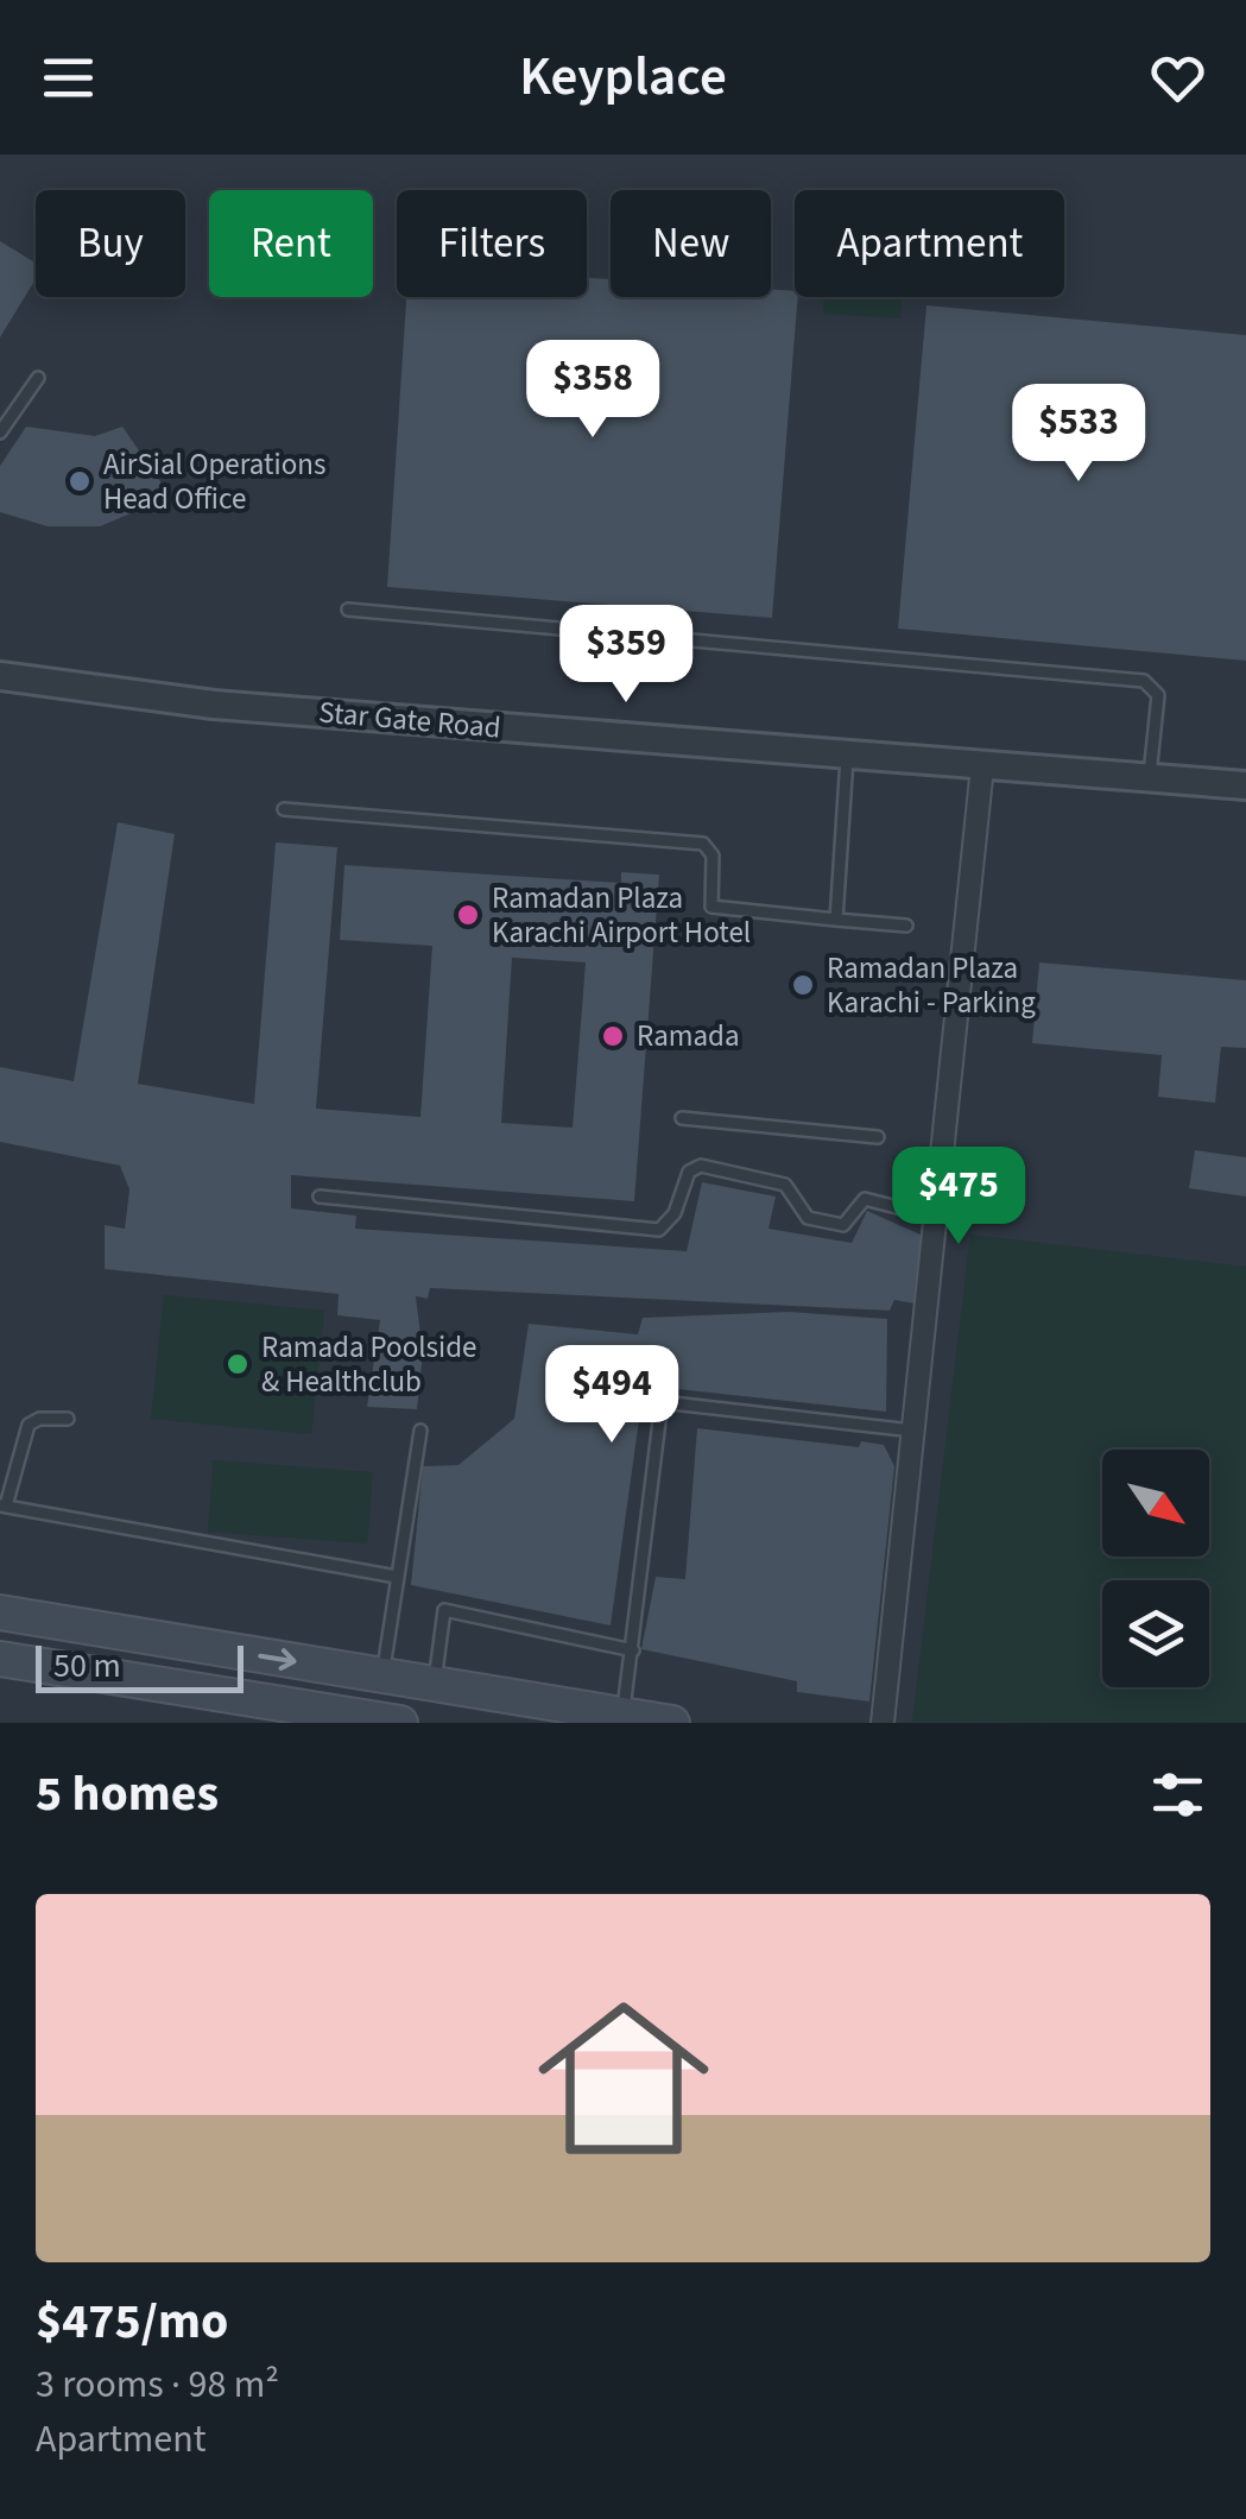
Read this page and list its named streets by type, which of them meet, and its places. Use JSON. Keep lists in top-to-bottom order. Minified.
{"streets":{"street":["Star Gate Road"]},"places":["AirSial Operations Head Office","Ramadan Plaza Karachi Airport Hotel","Ramadan Plaza Karachi - Parking","Ramada","Ramada Poolside & Healthclub"],"scale_bar":"50 m","north":"bottom right","page":{"header":"Keyplace","chip":["Buy","Rent","Filters","New","Apartment"],"price":["$358","$533","$359","$475","$494"],"scale":"50 m","heading":"5 homes","list":[{"name":"$475/mo","note":"3 rooms · 98 m² · Apartment"}]}}
